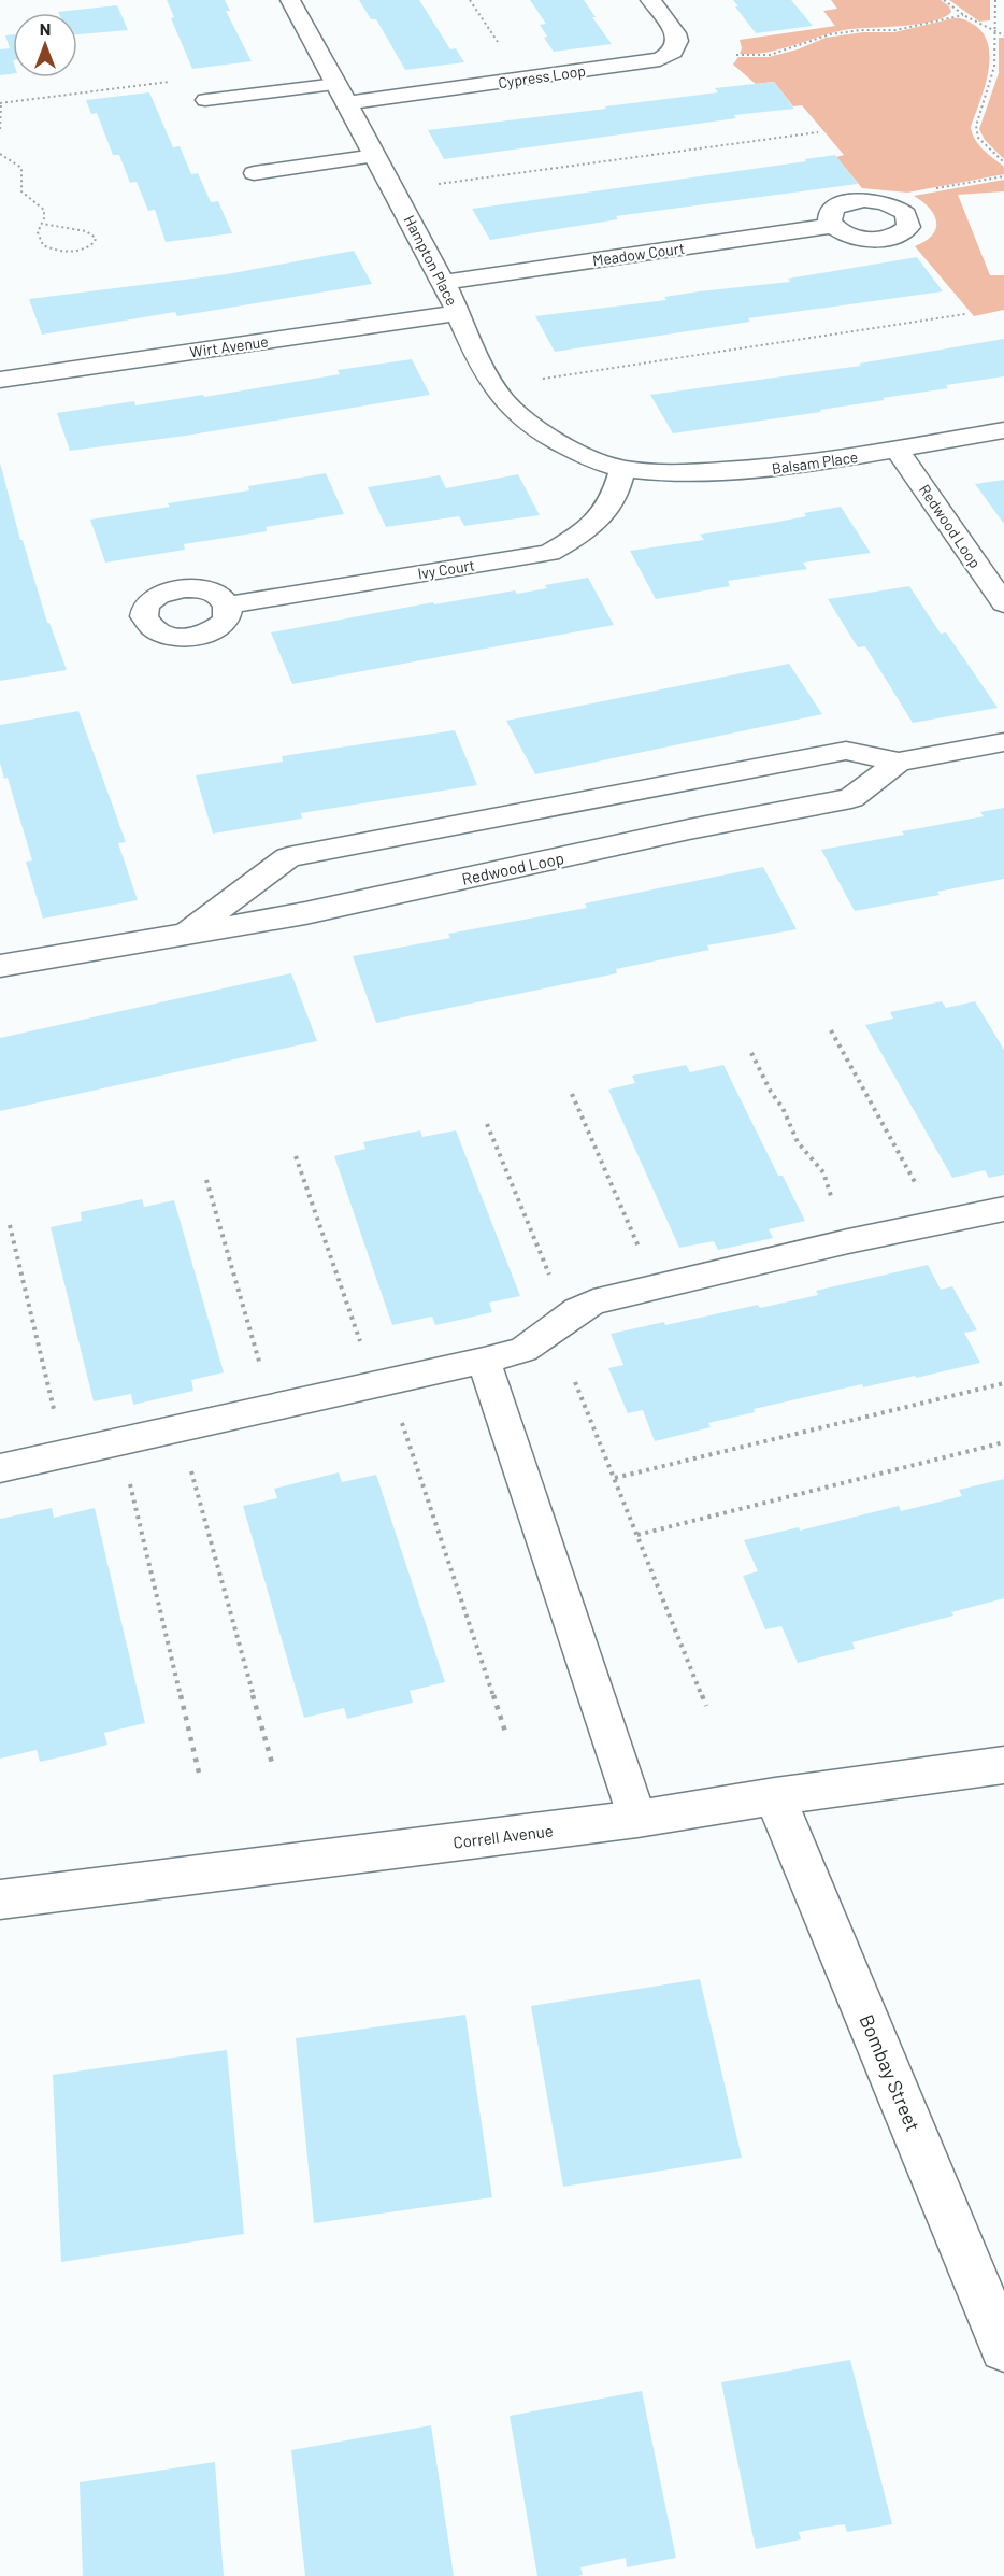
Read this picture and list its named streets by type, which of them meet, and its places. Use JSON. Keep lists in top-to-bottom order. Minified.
{"streets":{"street":["Cypress Loop","Meadow Court","Hampton Place","Wirt Avenue","Balsam Place","Redwood Loop","Ivy Court","Correll Avenue","Bombay Street"]},"crossings":[["Cypress Loop","Hampton Place"],["Meadow Court","Hampton Place"],["Hampton Place","Wirt Avenue"],["Hampton Place","Balsam Place"],["Hampton Place","Ivy Court"],["Balsam Place","Redwood Loop"],["Balsam Place","Ivy Court"],["Correll Avenue","Bombay Street"]],"north":"top"}
